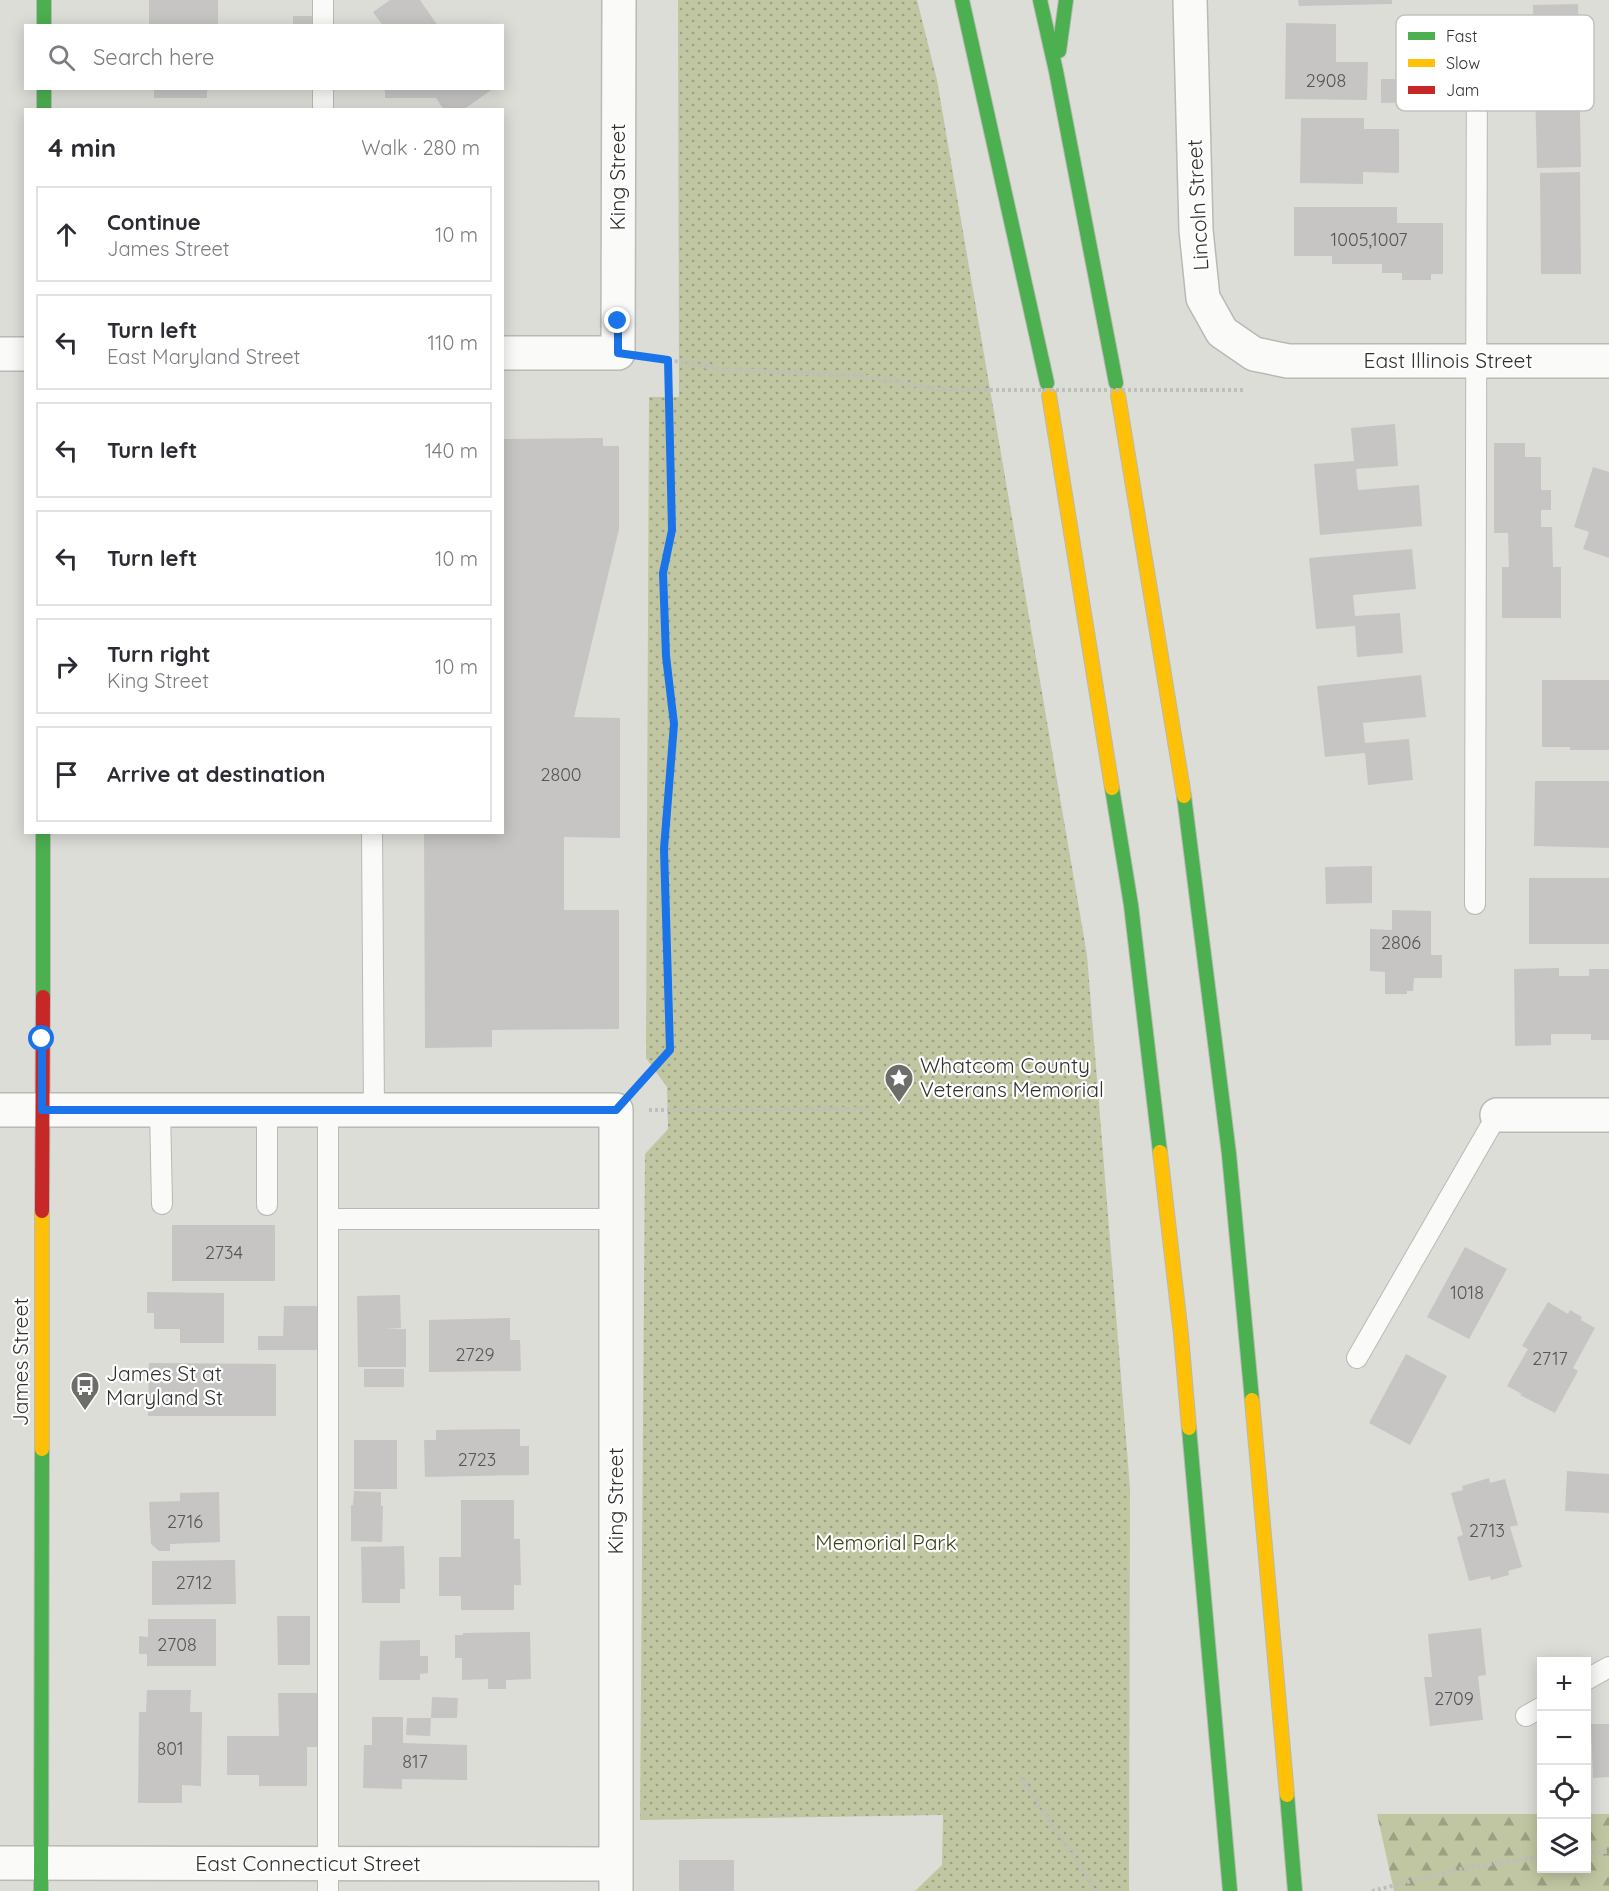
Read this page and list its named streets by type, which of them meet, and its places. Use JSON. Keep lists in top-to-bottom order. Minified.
{"streets":{"main road":["James Street"],"street":["King Street","Lincoln Street","East Illinois Street","East Connecticut Street"]},"crossings":[["King Street","East Connecticut Street"],["Lincoln Street","East Illinois Street"],["James Street","East Connecticut Street"]],"parks":["Memorial Park"],"places":{"place":["Whatcom County Veterans Memorial"],"bus stop":["James St at Maryland St"]},"house_numbers":["2908","1005,1007","2800","2806","2734","1018","2729","2717","2723","2716","2713","2712","2708","2709","801","817"],"legend":["Fast","Slow","Jam"],"page":{"search":"Search here","heading":["4 min","Walk · 280 m"],"list":[["Continue","James Street","10 m"],["Turn left","East Maryland Street","110 m"],["Turn left","140 m"],["Turn left","10 m"],["Turn right","King Street","10 m"],"Arrive at destination"],"map_buttons":["+","−"]}}
